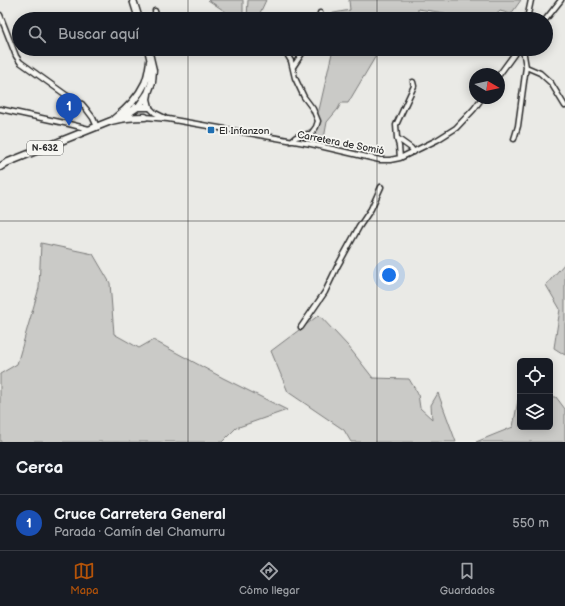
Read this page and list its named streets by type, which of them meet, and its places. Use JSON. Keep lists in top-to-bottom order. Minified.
{"streets":{"highway":["N-632"],"street":["Carretera de Somió"]},"places":{"transit":["El Infanzon"]},"north":"right","page":{"search":"Buscar aquí","pins":"1","heading":"Cerca","list":[{"mark":"1","name":"Cruce Carretera General","note":"Parada · Camín del Chamurru","value":"550 m"}],"nav":["Mapa","Cómo llegar","Guardados"]}}
